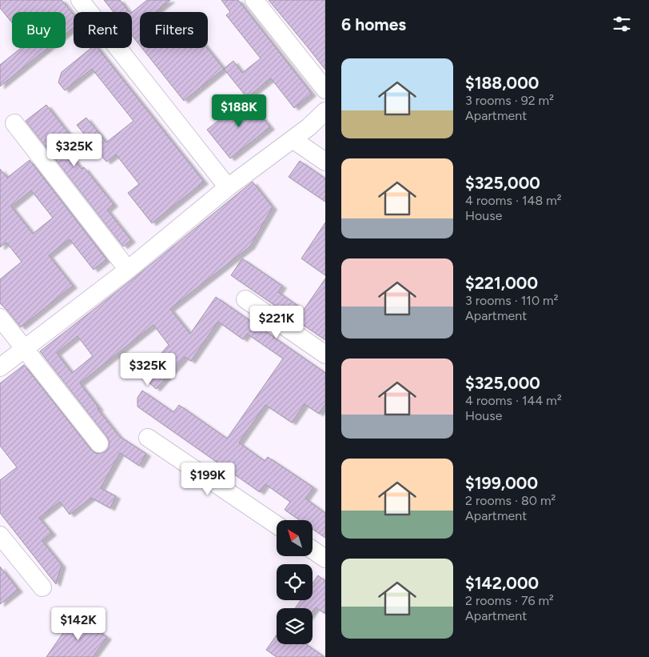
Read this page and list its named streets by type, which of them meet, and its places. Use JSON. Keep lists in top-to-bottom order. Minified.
{"north":"top left","page":{"heading":"6 homes","chip":["Buy","Rent","Filters"],"list":[{"name":"$188,000","note":"3 rooms · 92 m² · Apartment"},{"name":"$325,000","note":"4 rooms · 148 m² · House"},{"name":"$221,000","note":"3 rooms · 110 m² · Apartment"},{"name":"$325,000","note":"4 rooms · 144 m² · House"},{"name":"$199,000","note":"2 rooms · 80 m² · Apartment"},{"name":"$142,000","note":"2 rooms · 76 m² · Apartment"}],"price":["$188K","$325K","$221K","$325K","$199K","$142K"]}}
